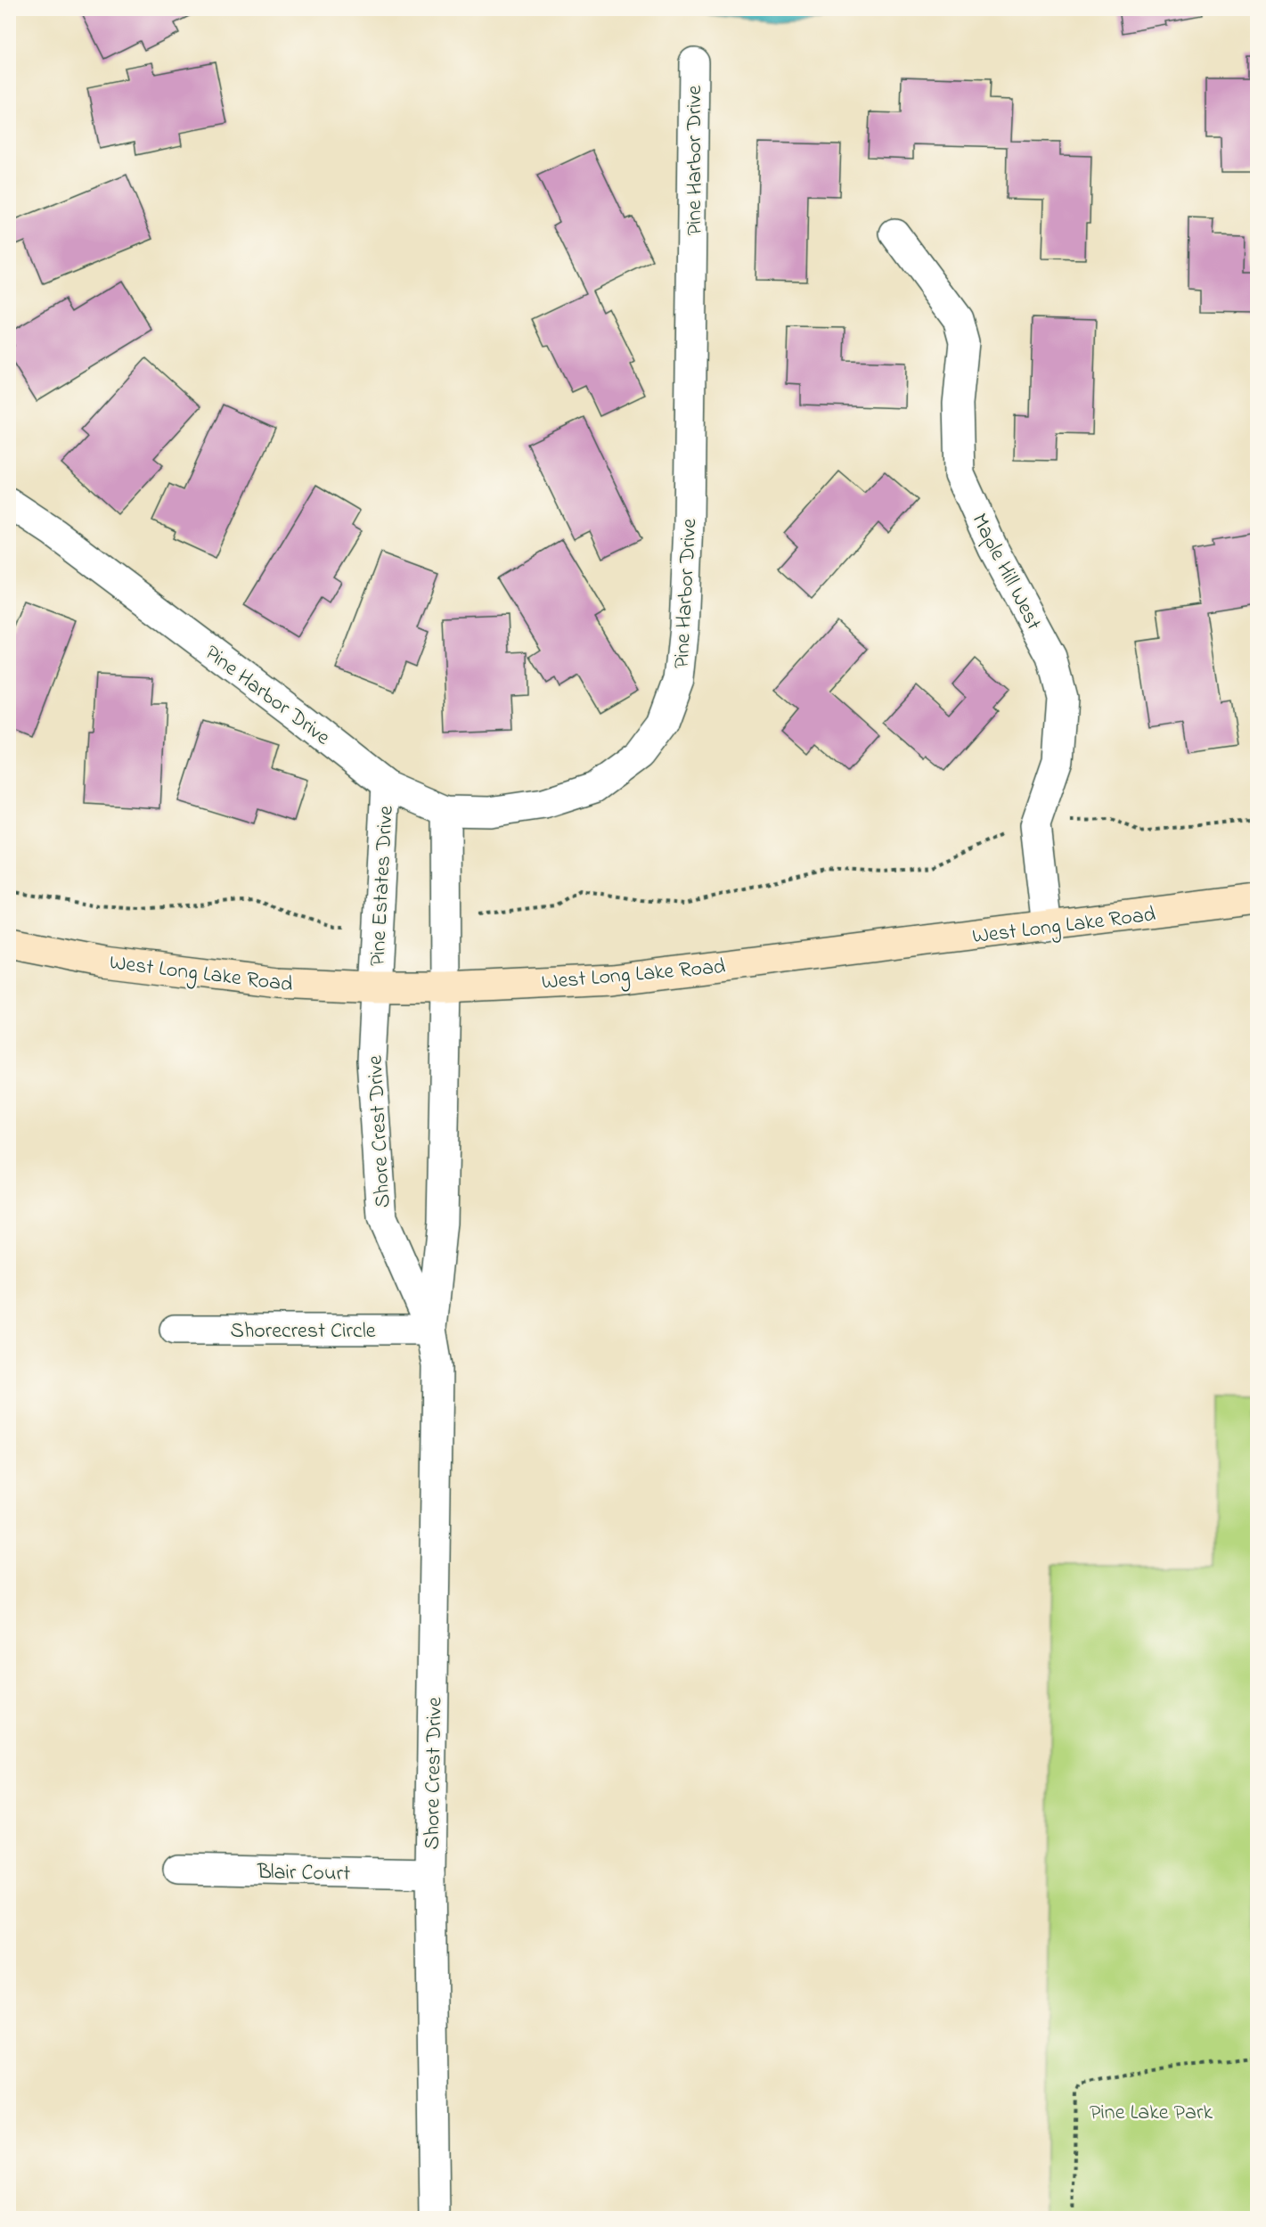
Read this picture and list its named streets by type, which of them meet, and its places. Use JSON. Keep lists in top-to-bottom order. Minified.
{"streets":{"main road":["West Long Lake Road"],"street":["Pine Harbor Drive","Maple Hill West","Pine Estates Drive","Shore Crest Drive","Shorecrest Circle","Blair Court"]},"crossings":[["Pine Harbor Drive","Pine Estates Drive"],["Maple Hill West","West Long Lake Road"],["Pine Estates Drive","West Long Lake Road"],["Pine Estates Drive","Shore Crest Drive"],["West Long Lake Road","Shore Crest Drive"],["Shore Crest Drive","Shorecrest Circle"],["Shore Crest Drive","Blair Court"]],"parks":["Pine Lake Park"]}
